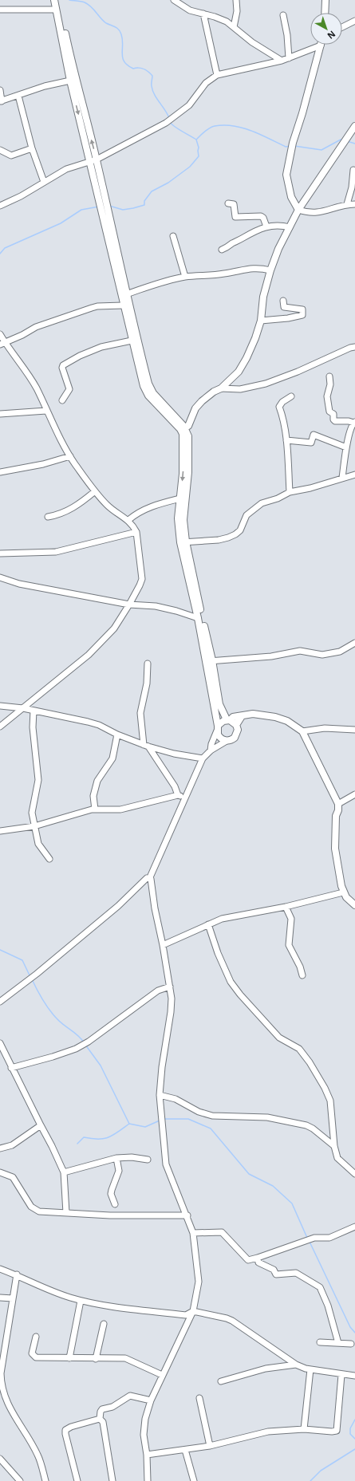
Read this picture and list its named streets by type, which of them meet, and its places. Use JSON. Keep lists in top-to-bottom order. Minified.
{"north":"bottom right"}
